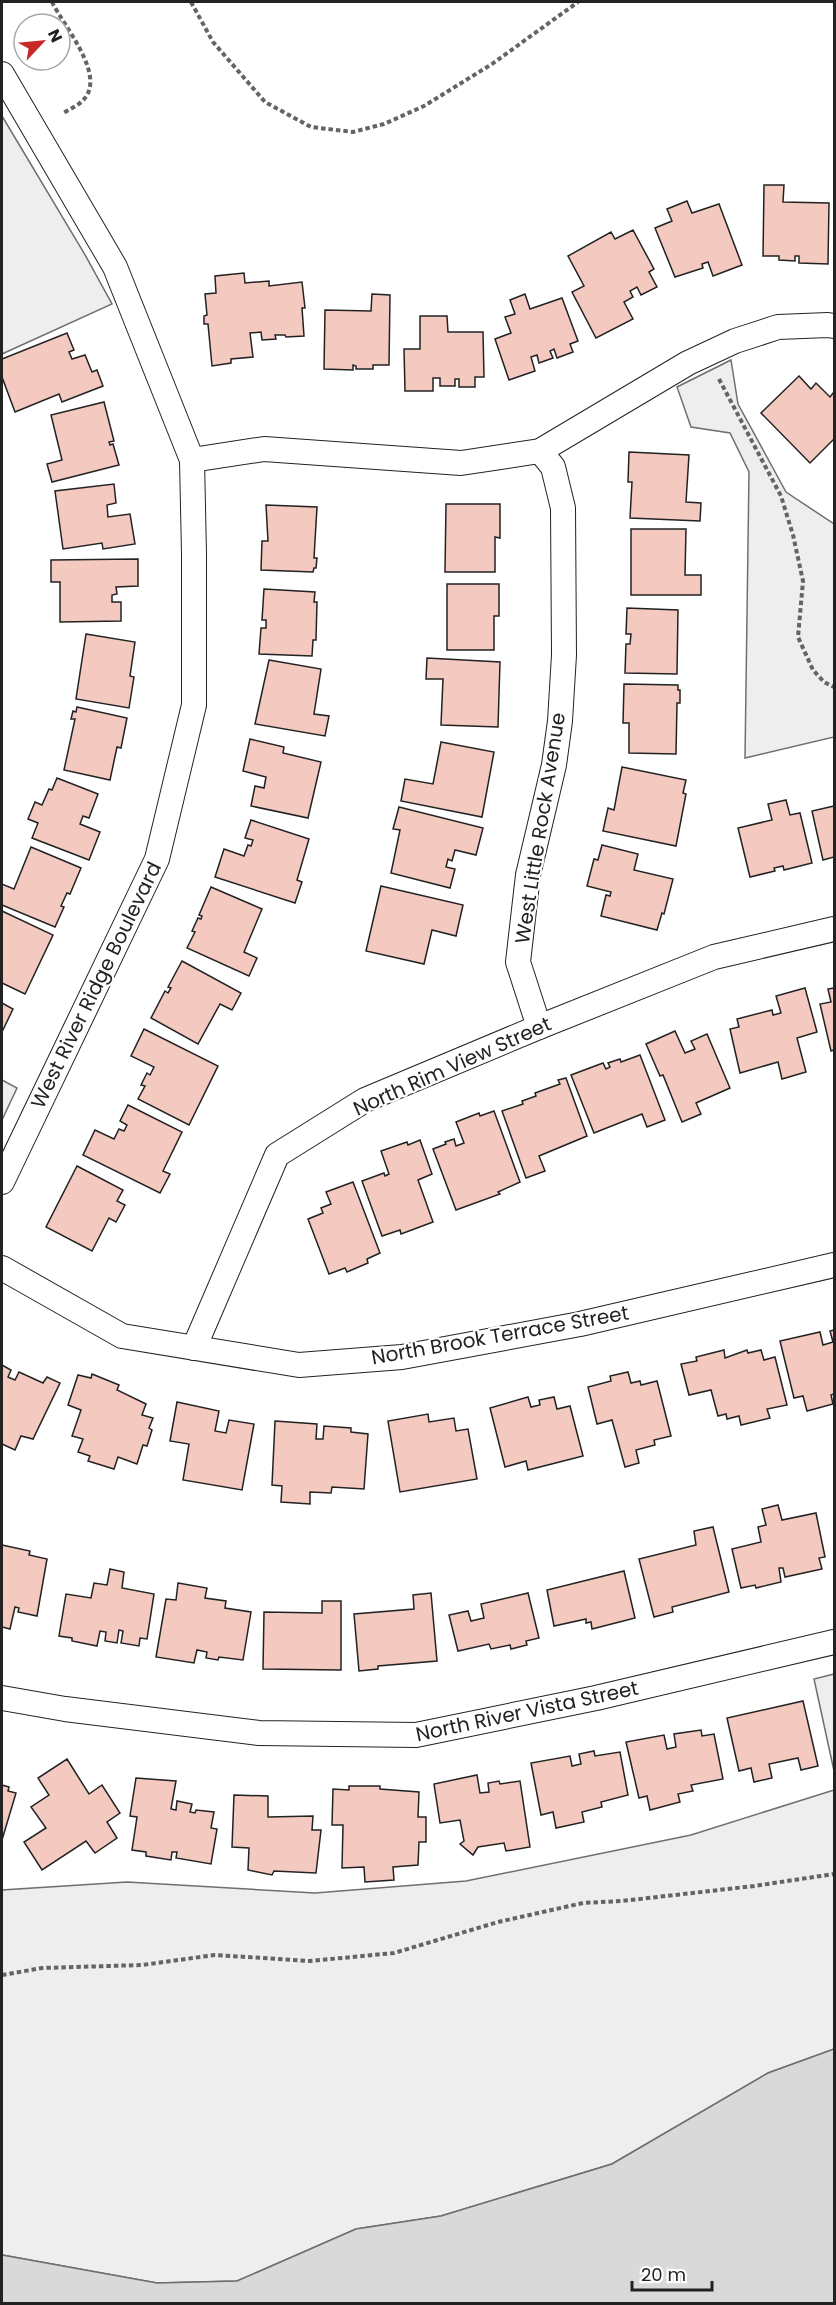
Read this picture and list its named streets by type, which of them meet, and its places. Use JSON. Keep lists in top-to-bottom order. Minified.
{"streets":{"street":["West Little Rock Avenue","West River Ridge Boulevard","North Rim View Street","North Brook Terrace Street","North River Vista Street"]},"crossings":[["West Little Rock Avenue","North Rim View Street"],["North Rim View Street","North Brook Terrace Street"]],"scale_bar":"20 m","north":"top right"}
